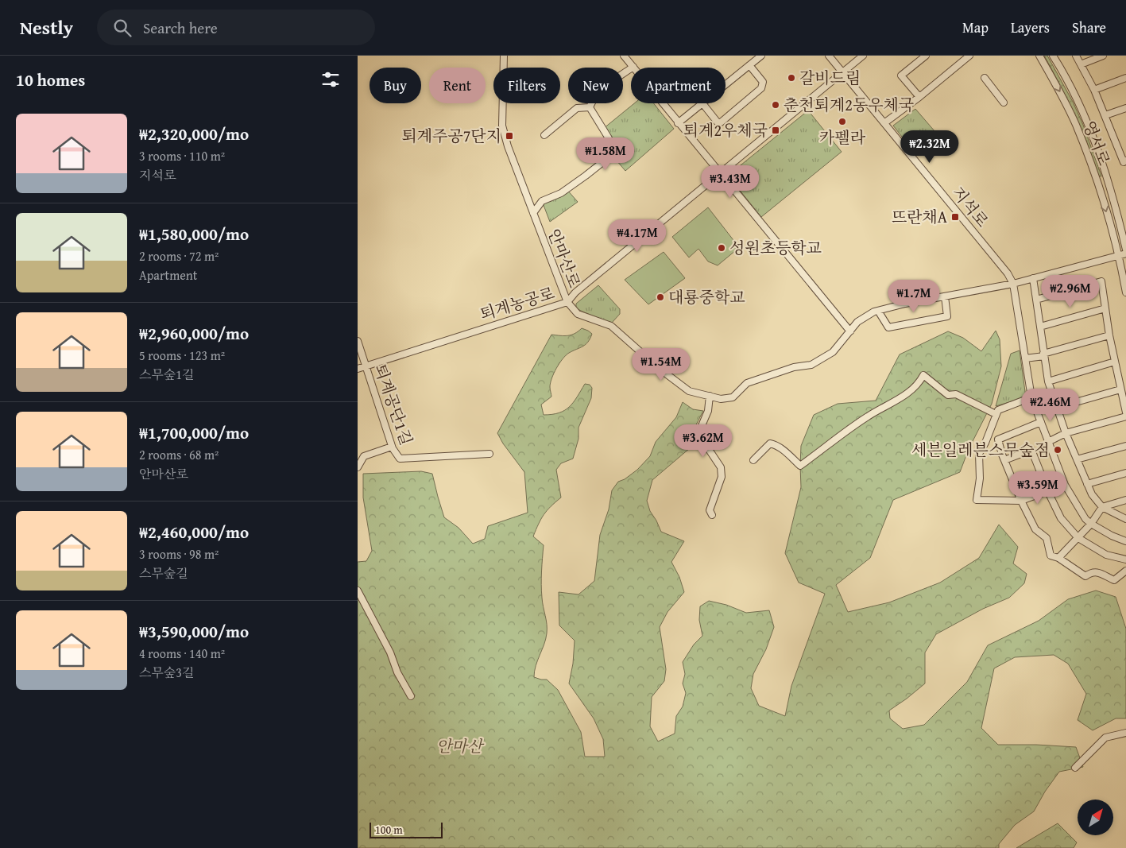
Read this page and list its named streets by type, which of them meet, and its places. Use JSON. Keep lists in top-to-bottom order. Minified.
{"streets":{"street":["영서로","지석로","안마산로","퇴계농공로","퇴계공단1길"]},"crossings":[["영서로","안마산로"],["지석로","안마산로"],["지석로","퇴계농공로"],["안마산로","퇴계농공로"],["퇴계농공로","퇴계공단1길"]],"parks":["안마산"],"places":{"other":["갈비드림","춘천퇴계2동우체국","카펠라","성원초등학교","대룡중학교","세븐일레븐스무숲점"],"transit":["퇴계2우체국","퇴계주공7단지","뜨란채A"]},"scale_bar":"100 m","north":"top right","page":{"header":"Nestly","search":"Search here","nav":["Map","Layers","Share"],"heading":"10 homes","chip":["Buy","Rent","Filters","New","Apartment"],"list":[{"name":"₩2,320,000/mo","note":"3 rooms · 110 m² · 지석로"},{"name":"₩1,580,000/mo","note":"2 rooms · 72 m² · Apartment"},{"name":"₩2,960,000/mo","note":"5 rooms · 123 m² · 스무숲1길"},{"name":"₩1,700,000/mo","note":"2 rooms · 68 m² · 안마산로"},{"name":"₩2,460,000/mo","note":"3 rooms · 98 m² · 스무숲길"},{"name":"₩3,590,000/mo","note":"4 rooms · 140 m² · 스무숲3길"}],"price":["₩2.32M","₩1.58M","₩3.43M","₩4.17M","₩2.96M","₩1.7M","₩1.54M","₩2.46M","₩3.62M","₩3.59M"],"scale":"100 m"}}
